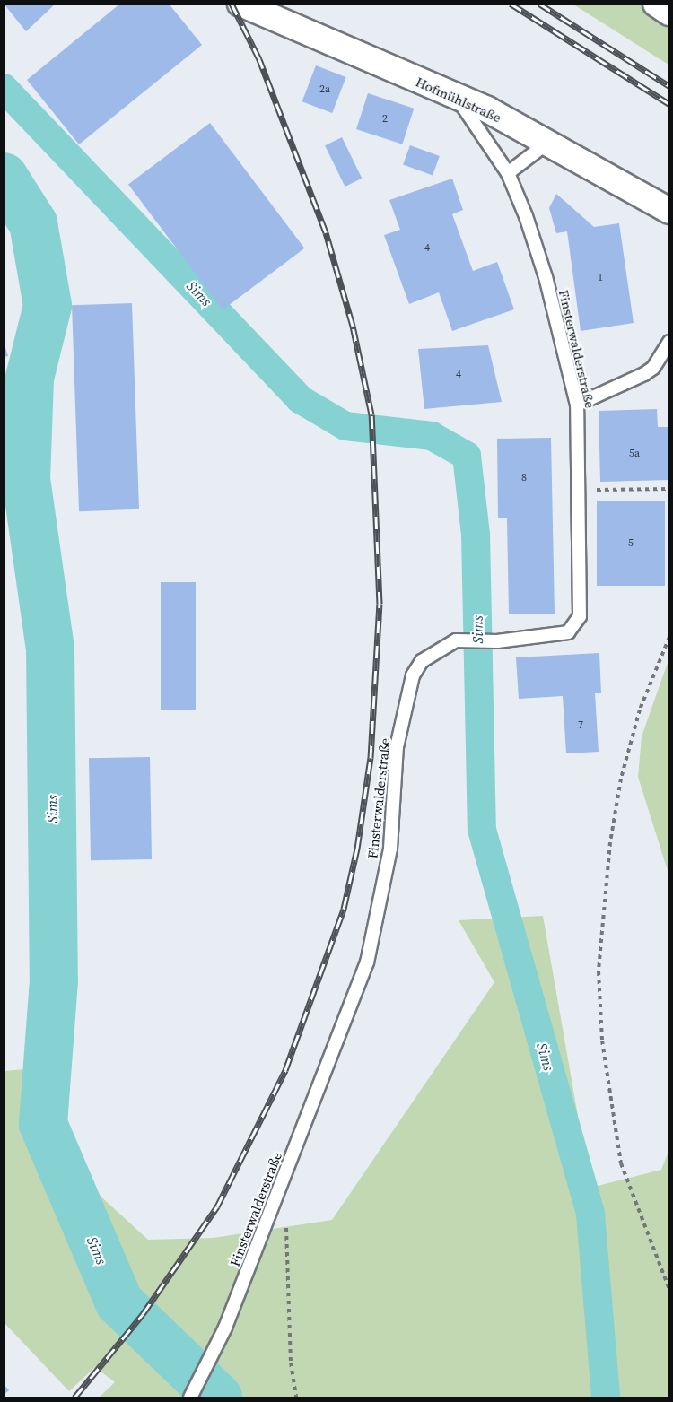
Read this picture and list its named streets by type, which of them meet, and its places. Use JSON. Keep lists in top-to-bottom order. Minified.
{"streets":{"street":["Hofmühlstraße"],"lane":["Finsterwalderstraße"]},"crossings":[["Hofmühlstraße","Finsterwalderstraße"]],"water":["Sims"],"house_numbers":["2a","2","4","1","4","5a","8","5","7"]}
